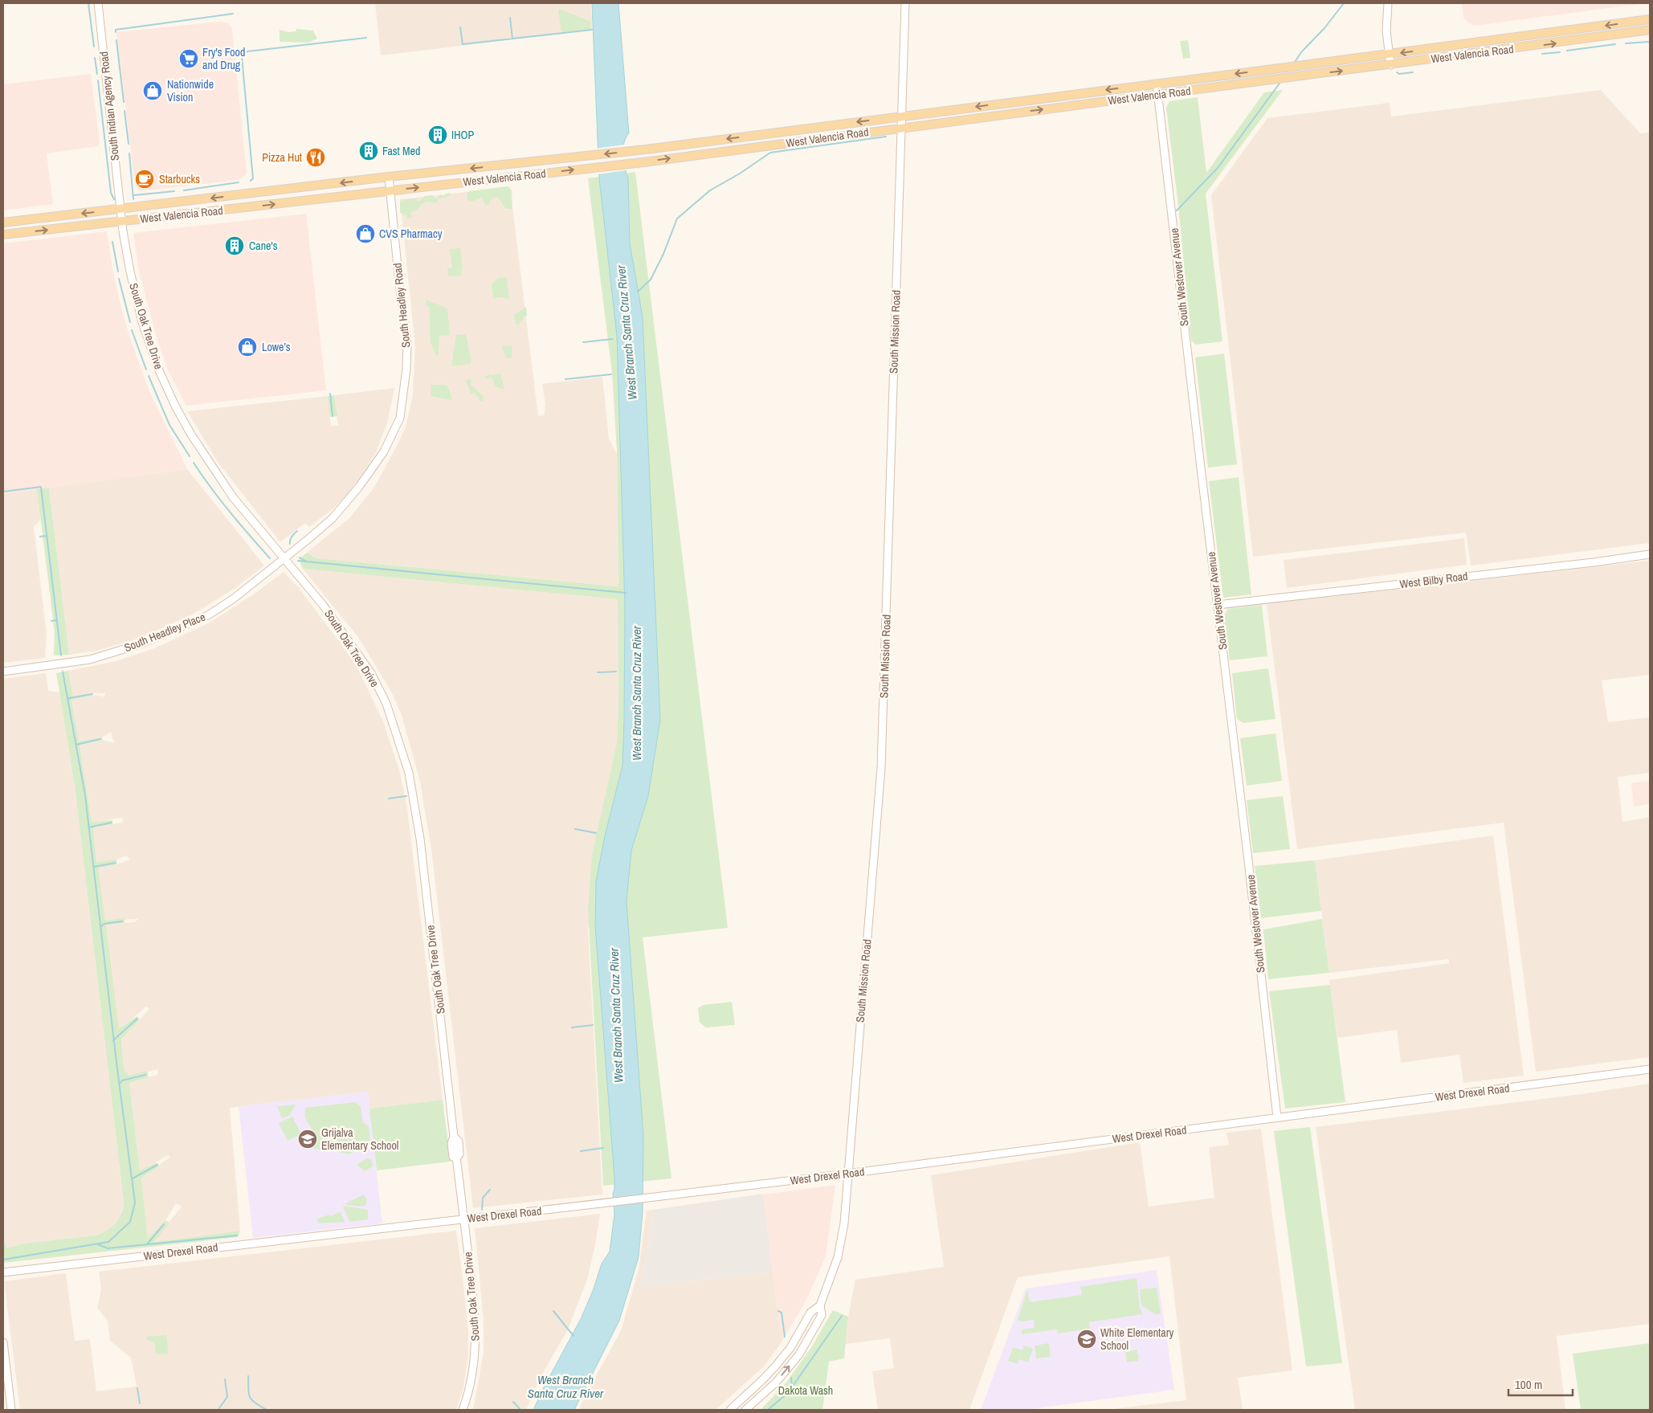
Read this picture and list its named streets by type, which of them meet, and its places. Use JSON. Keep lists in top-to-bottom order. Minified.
{"streets":{"main road":["West Valencia Road"],"street":["South Indian Agency Road","South Westover Avenue","South Headley Road","South Oak Tree Drive","South Mission Road","West Bilby Road","South Headley Place","West Drexel Road"]},"crossings":[["West Valencia Road","South Indian Agency Road"],["West Valencia Road","South Westover Avenue"],["West Valencia Road","South Headley Road"],["West Valencia Road","South Oak Tree Drive"],["West Valencia Road","South Mission Road"],["South Indian Agency Road","South Oak Tree Drive"],["South Westover Avenue","West Bilby Road"],["South Westover Avenue","West Drexel Road"],["South Headley Road","South Oak Tree Drive"],["South Headley Road","South Headley Place"],["South Oak Tree Drive","South Headley Place"],["South Oak Tree Drive","West Drexel Road"],["South Mission Road","West Drexel Road"]],"water":["West Branch Santa Cruz River"],"parks":["Dakota Wash"],"places":{"supermarket":["Fry's Food and Drug"],"shop":["Nationwide Vision","CVS Pharmacy","Lowe’s"],"building":["IHOP","Fast Med","Cane's"],"restaurant":["Pizza Hut"],"cafe":["Starbucks"],"school or university":["Grijalva Elementary School","White Elementary School"]},"scale_bar":"100 m"}
